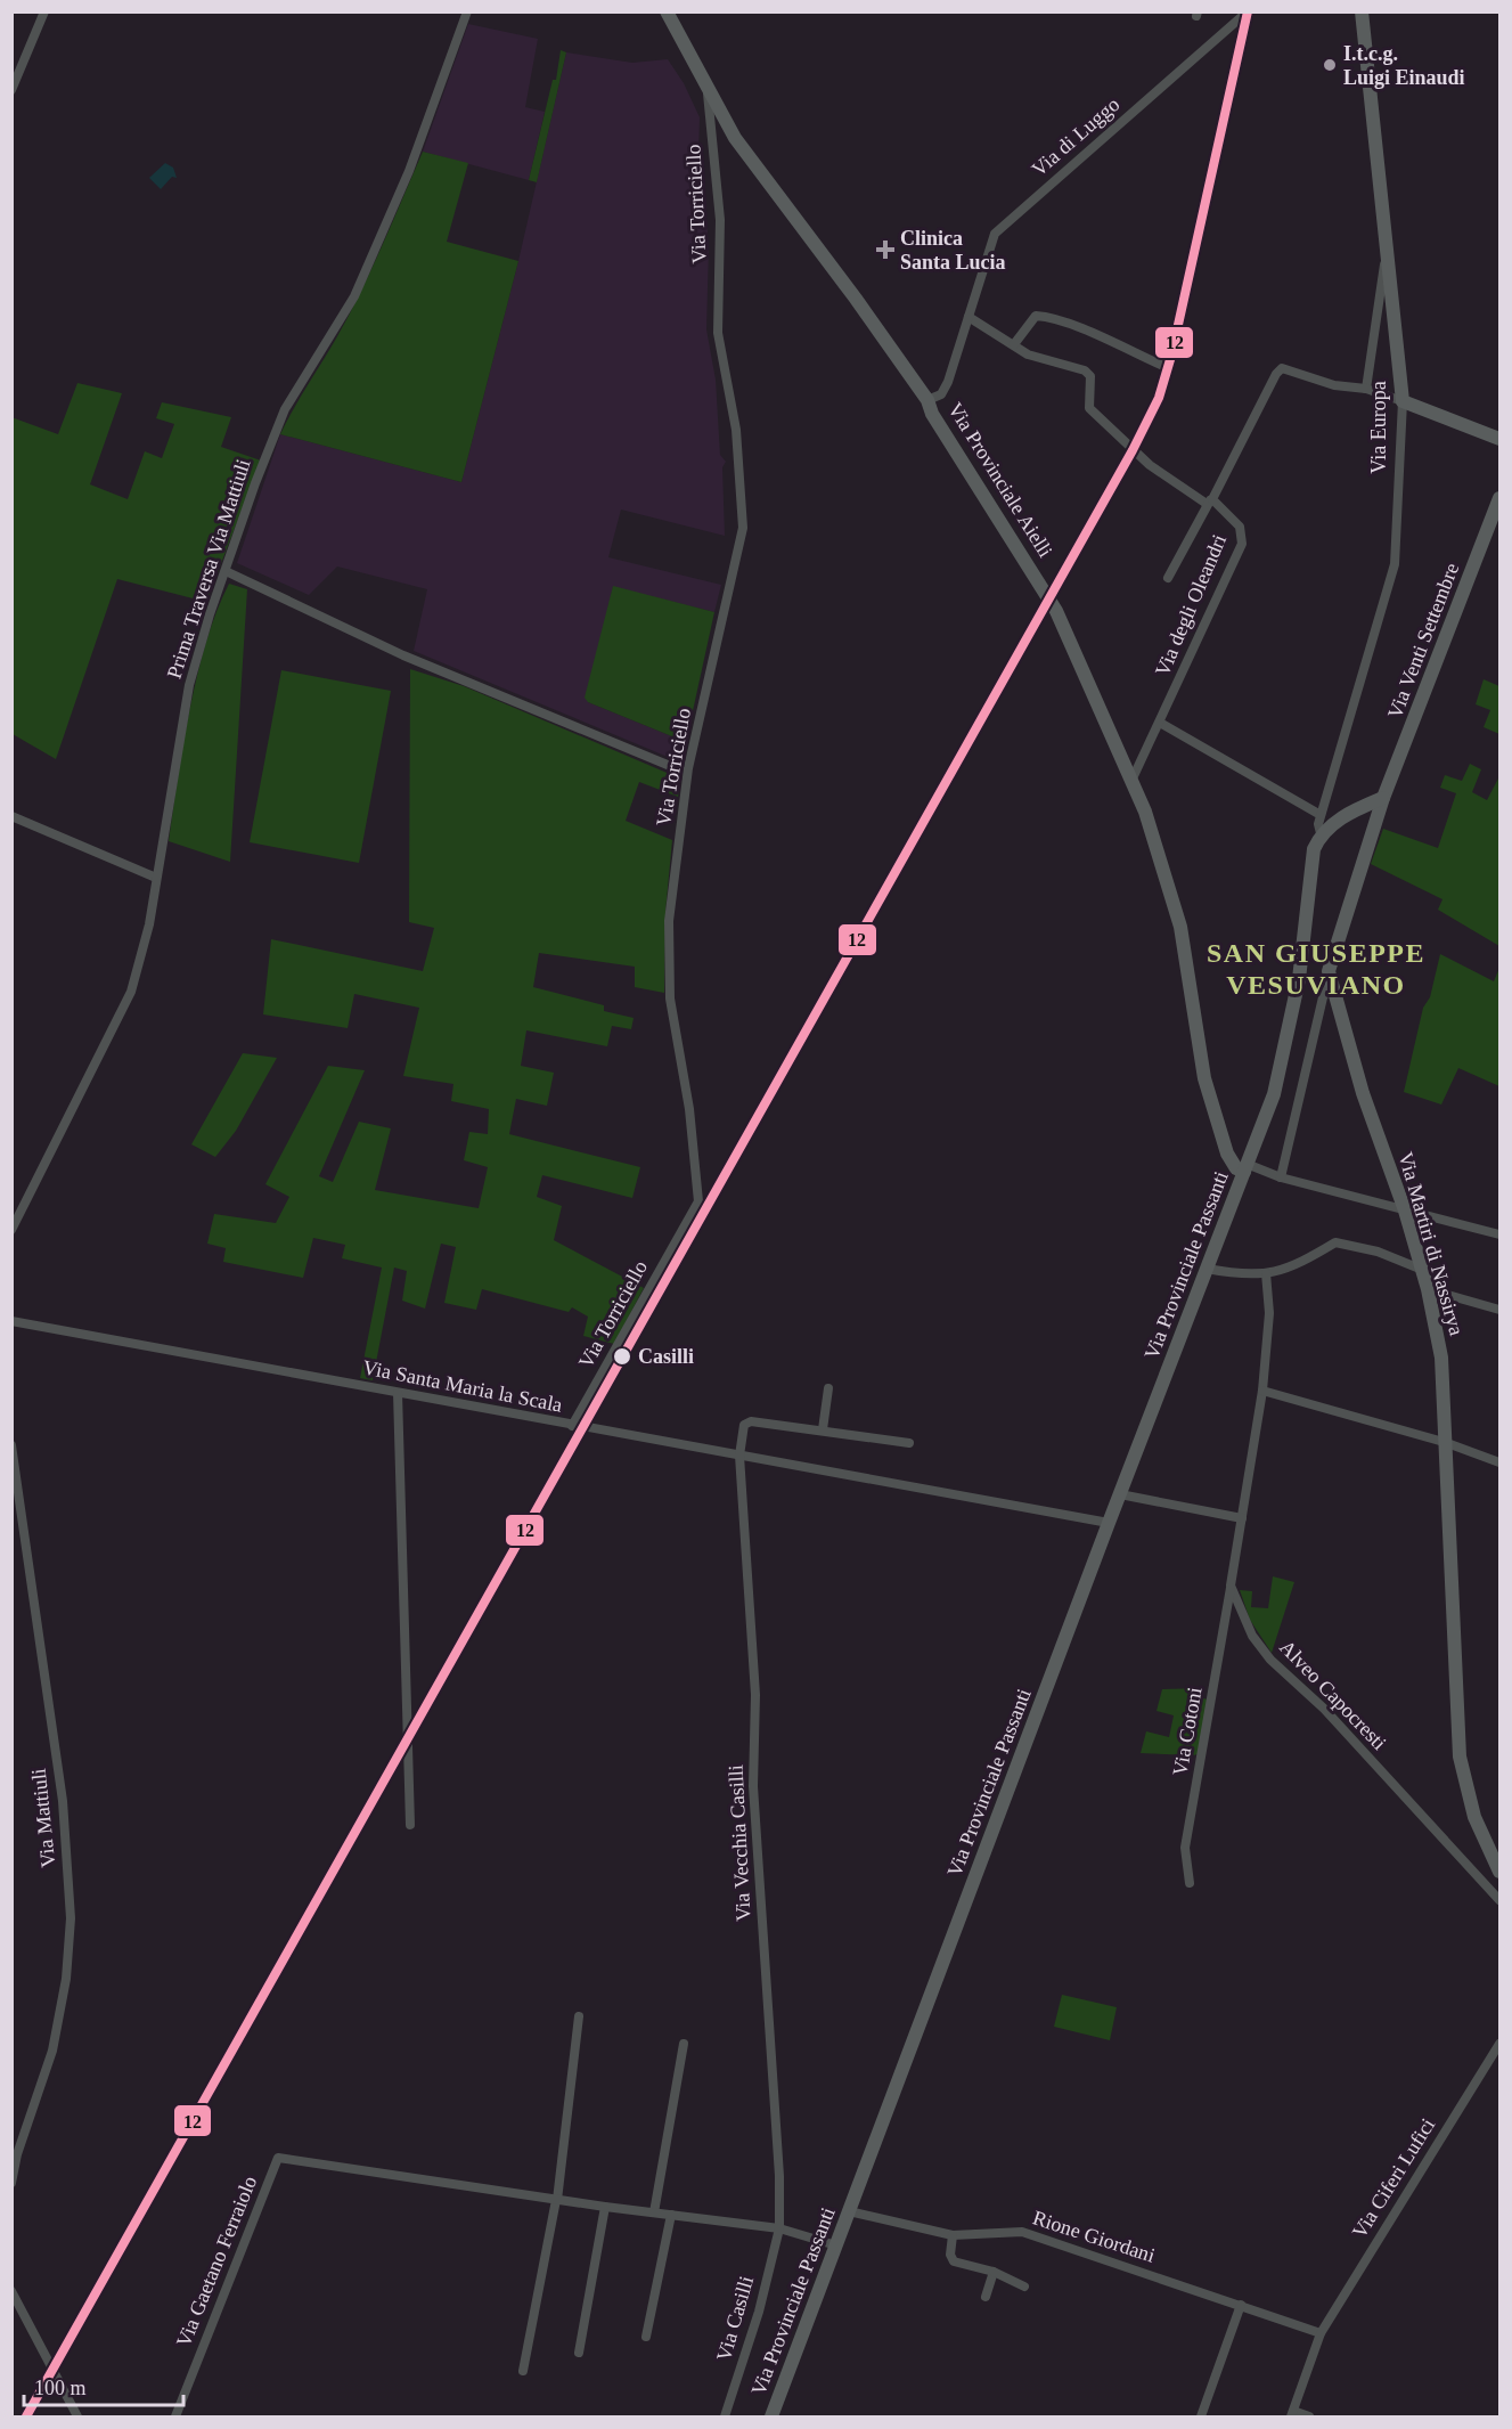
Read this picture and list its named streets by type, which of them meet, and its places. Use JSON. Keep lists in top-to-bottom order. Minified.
{"streets":{"main road":["Via Europa","Via Provinciale Aielli","Via Venti Settembre","Via Martiri di Nassirya","Via Provinciale Passanti"],"street":["Via di Luggo","Via Torriciello","Prima Traversa Via Mattiuli","Via degli Oleandri","Via Santa Maria la Scala","Alveo Capocresti","Via Cotoni","Via Mattiuli","Via Vecchia Casilli","Via Ciferi Lufici","Rione Giordani","Via Gaetano Ferraiolo","Via Casilli"]},"crossings":[["Via di Luggo","Via Provinciale Aielli"],["Via Torriciello","Via Provinciale Aielli"],["Via Torriciello","Prima Traversa Via Mattiuli"],["Via Torriciello","Via Santa Maria la Scala"],["Via Europa","Via Provinciale Passanti"],["Via Provinciale Aielli","Via degli Oleandri"],["Via Provinciale Aielli","Via Provinciale Passanti"],["Via Venti Settembre","Via Martiri di Nassirya"],["Via Provinciale Passanti","Via Santa Maria la Scala"],["Via Provinciale Passanti","Rione Giordani"],["Via Santa Maria la Scala","Via Vecchia Casilli"],["Alveo Capocresti","Via Cotoni"],["Via Vecchia Casilli","Via Casilli"],["Via Ciferi Lufici","Rione Giordani"]],"districts":["SAN GIUSEPPE VESUVIANO"],"places":{"other":["I.t.c.g. Luigi Einaudi","Casilli"],"health":["Clinica Santa Lucia"]},"lines":["transit line 12"],"scale_bar":"100 m"}
